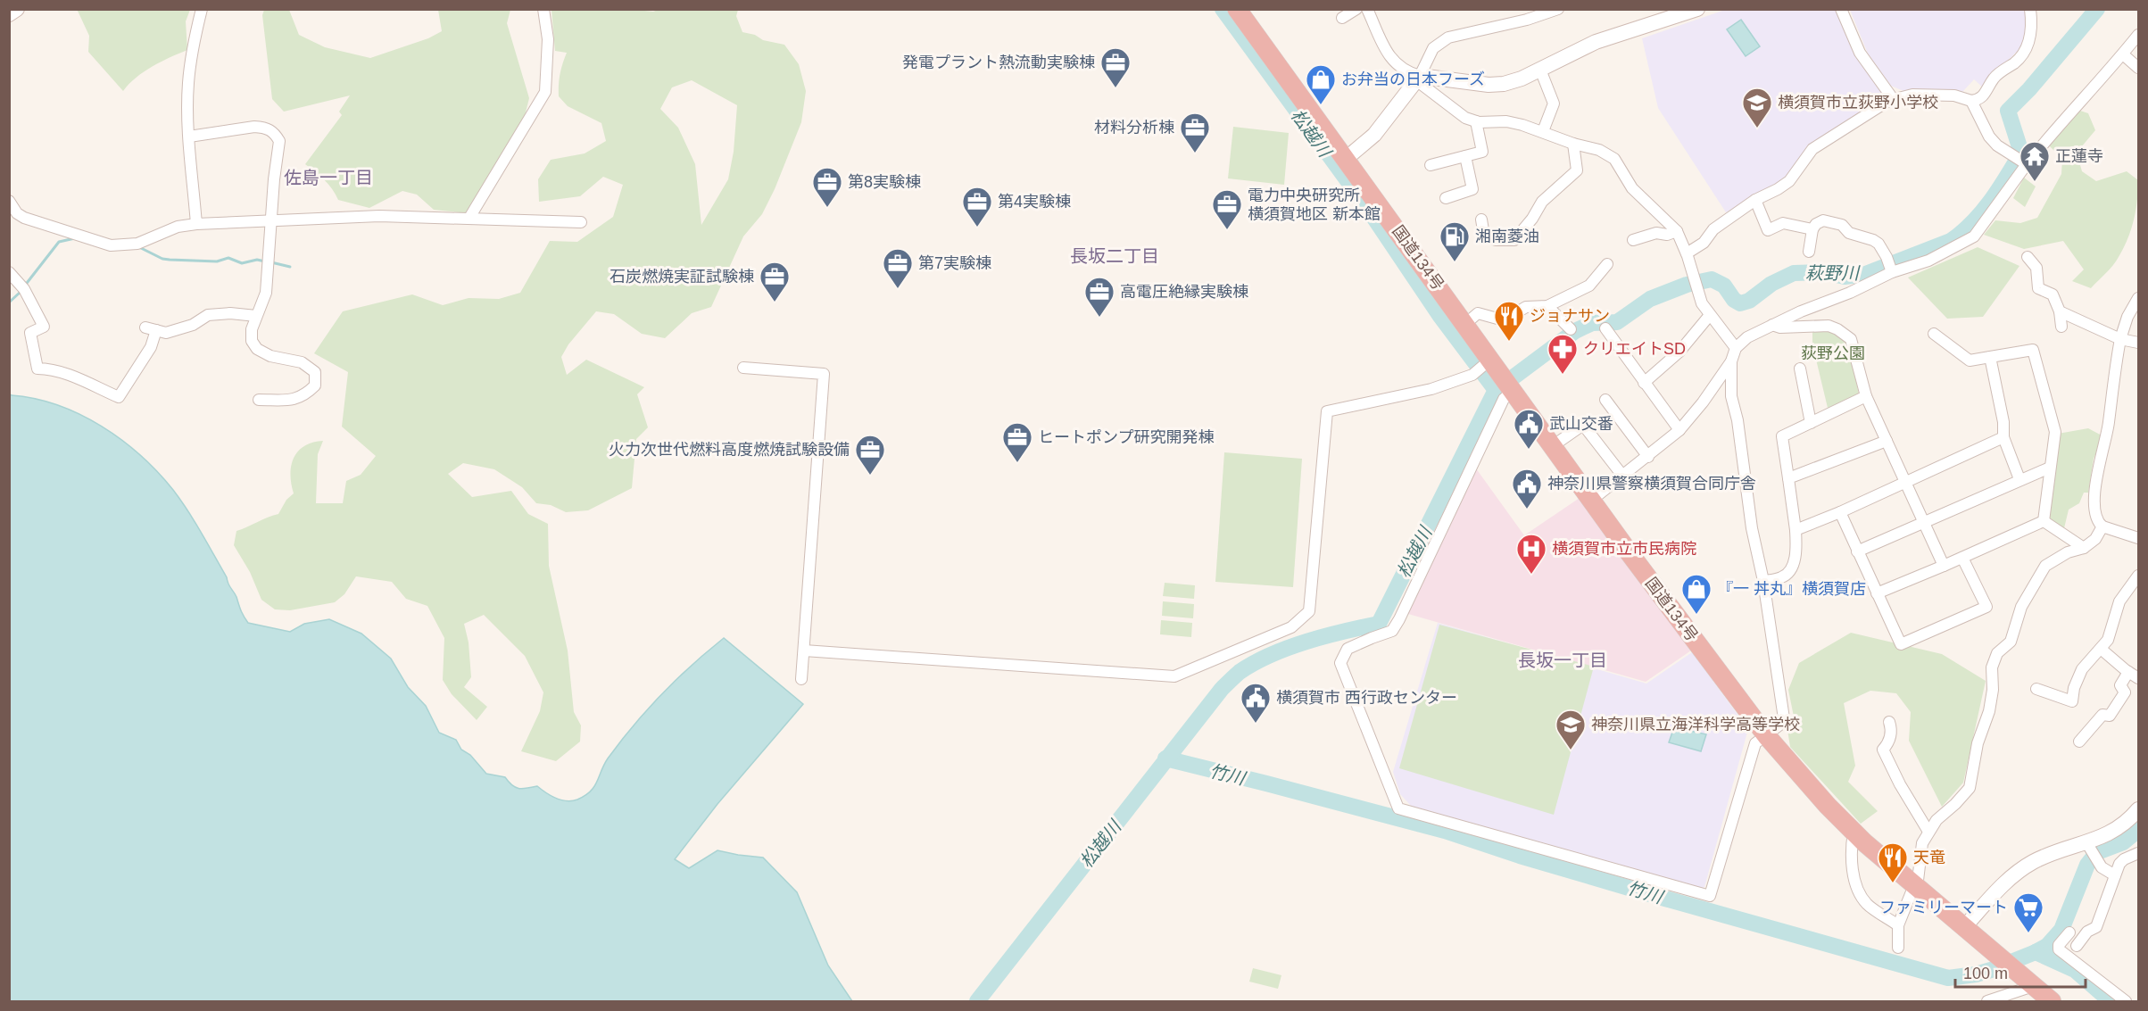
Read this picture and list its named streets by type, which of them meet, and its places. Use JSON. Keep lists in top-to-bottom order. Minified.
{"streets":{"highway":["国道134号"]},"districts":["佐島一丁目","長坂二丁目","長坂一丁目"],"water":["松越川","萩野川","竹川"],"parks":["荻野公園"],"places":{"office":["発電プラント熱流動実験棟","材料分析棟","第8実験棟","第4実験棟","電力中央研究所 横須賀地区 新本館","第7実験棟","石炭燃焼実証試験棟","高電圧絶縁実験棟","ヒートポンプ研究開発棟","火力次世代燃料高度燃焼試験設備"],"shop":["お弁当の日本フーズ","『一 丼丸』横須賀店"],"school or university":["横須賀市立荻野小学校","神奈川県立海洋科学高等学校"],"temple":["正蓮寺"],"fuel station":["湘南菱油"],"restaurant":["ジョナサン","天竜"],"pharmacy":["クリエイトSD"],"public building":["武山交番","神奈川県警察横須賀合同庁舎","横須賀市 西行政センター"],"hospital":["横須賀市立市民病院"],"supermarket":["ファミリーマート"]},"scale_bar":"100 m"}
